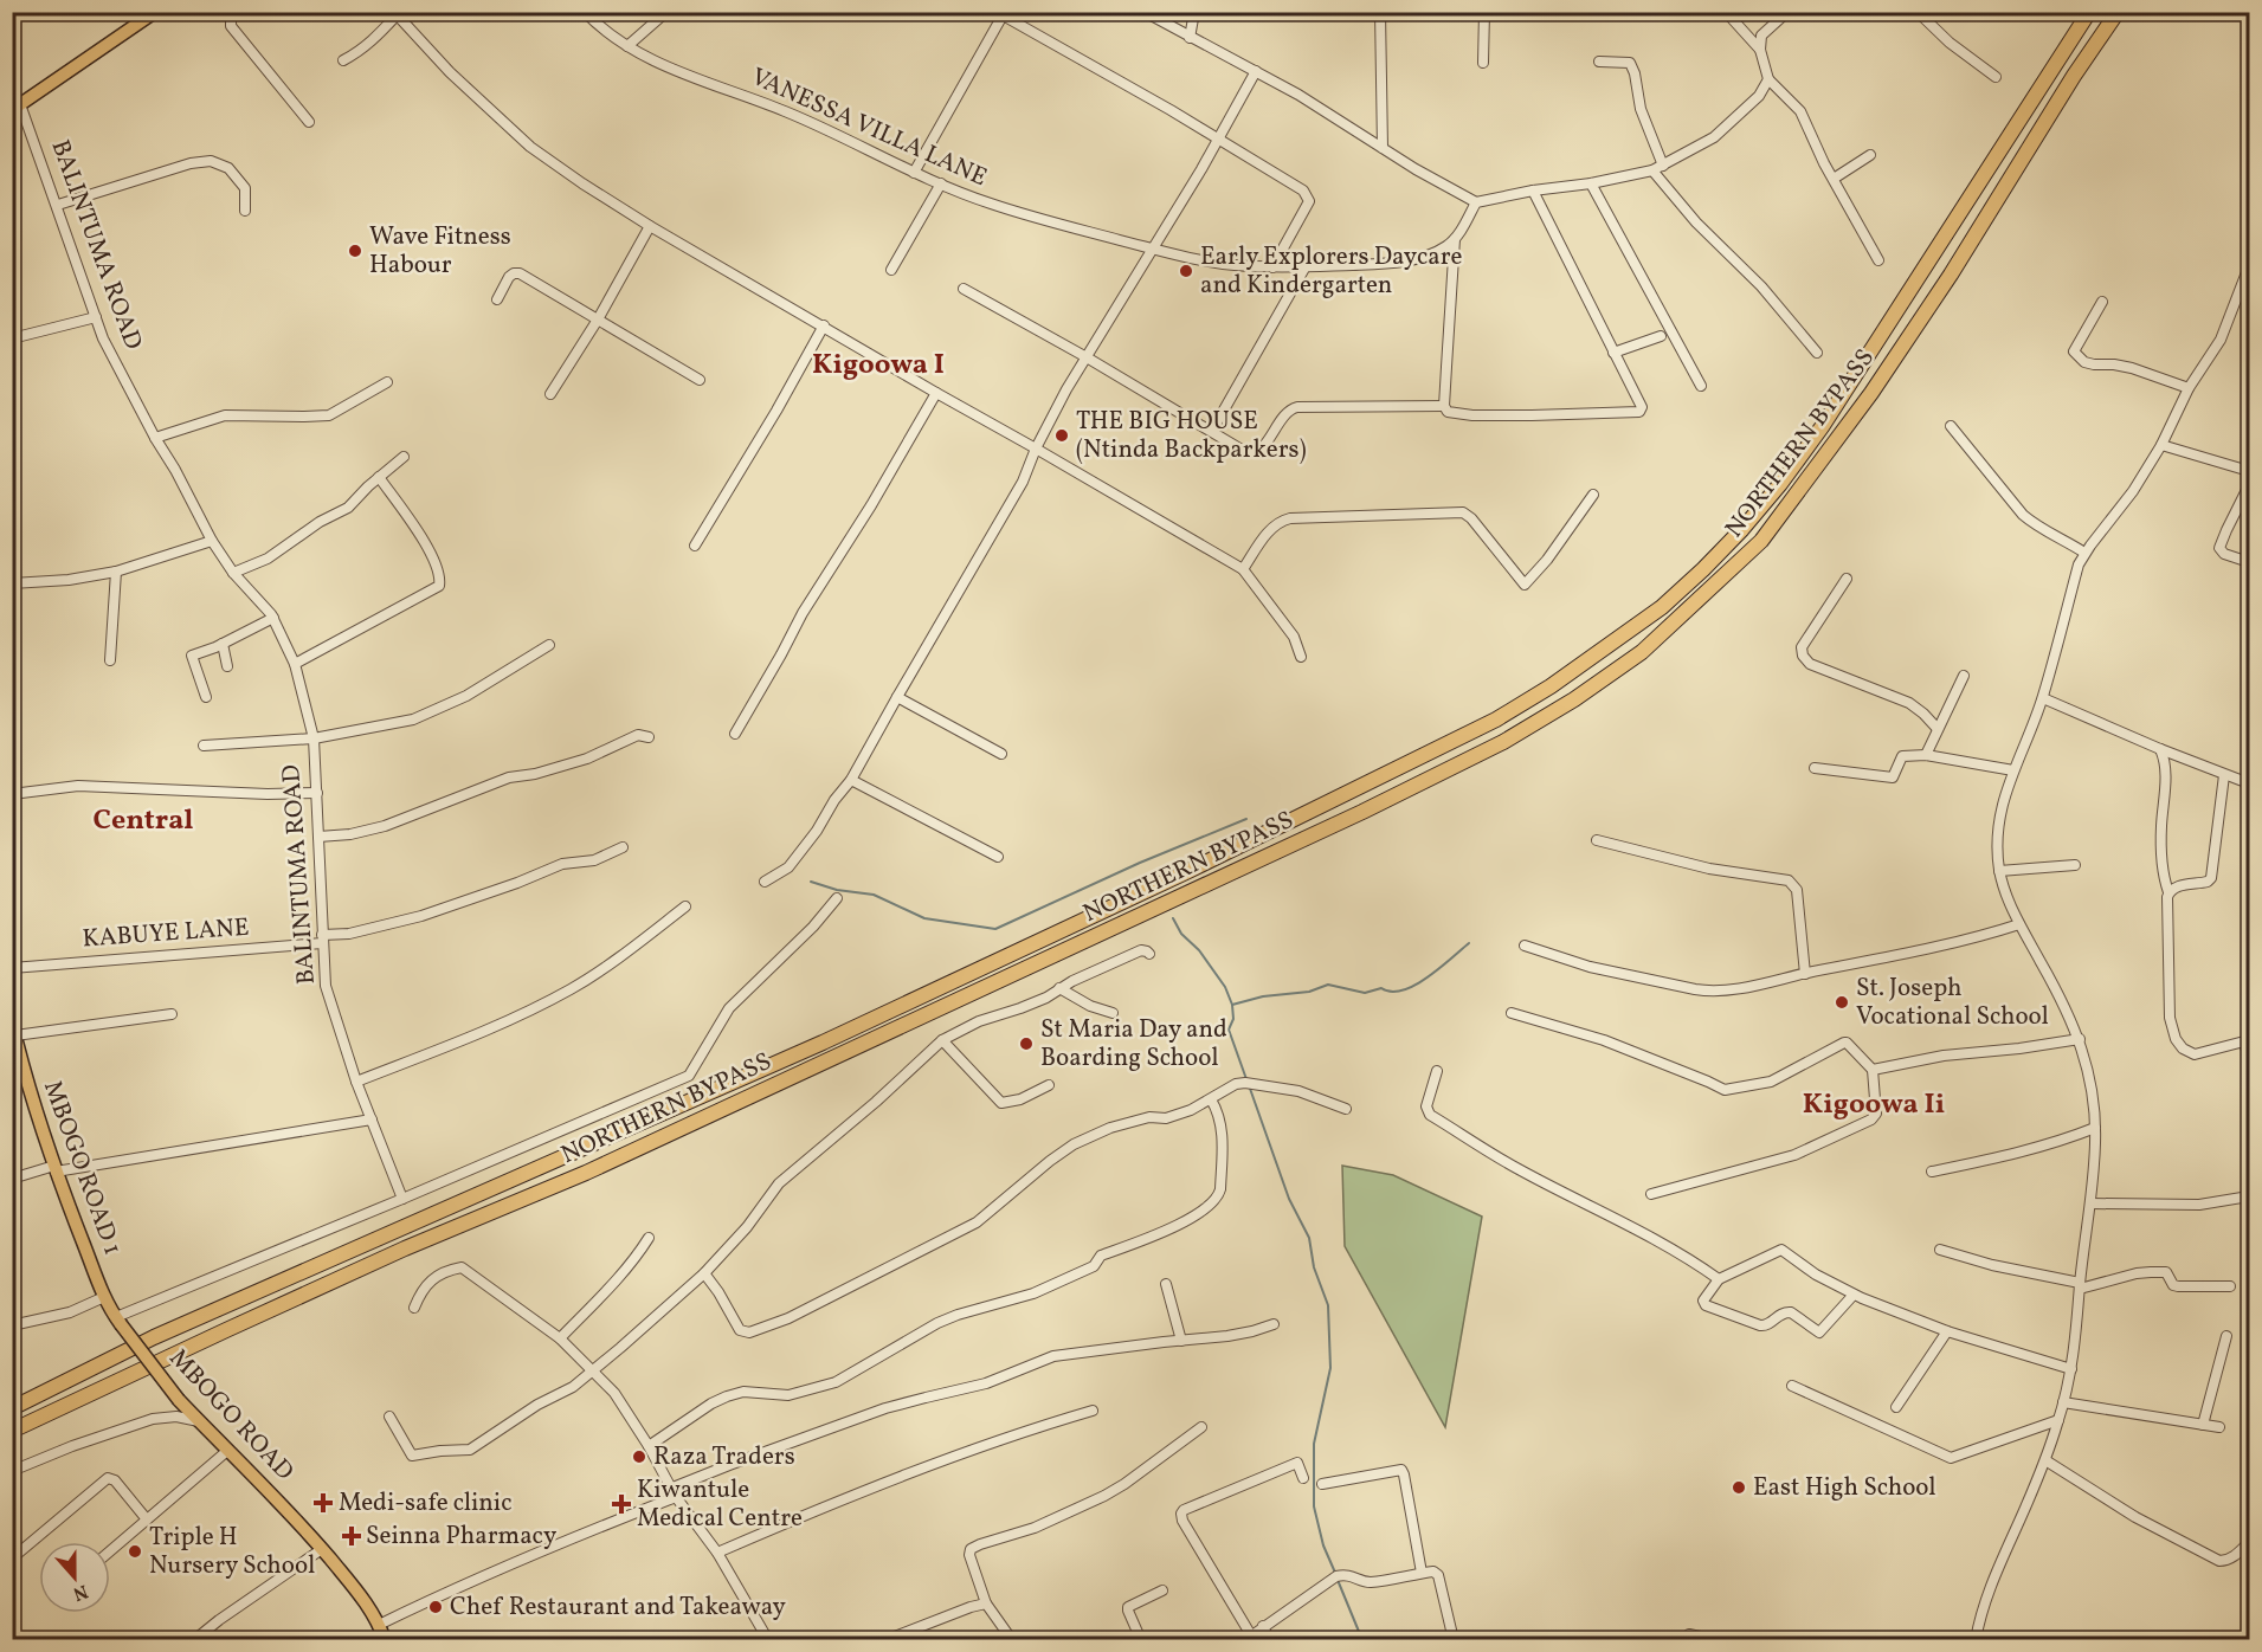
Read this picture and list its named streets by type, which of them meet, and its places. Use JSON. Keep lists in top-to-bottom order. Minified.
{"streets":{"highway":["NORTHERN BYPASS"],"main road":["MBOGO ROAD 1","MBOGO ROAD"],"street":["VANESSA VILLA LANE","BALINTUMA ROAD","KABUYE LANE"]},"crossings":[["BALINTUMA ROAD","KABUYE LANE"],["MBOGO ROAD 1","MBOGO ROAD"]],"districts":["Kigoowa I","Central","Kigoowa Ii"],"places":{"other":["Wave Fitness Habour","Early Explorers Daycare and Kindergarten","THE BIG HOUSE (Ntinda Backparkers)","St. Joseph Vocational School","St Maria Day and Boarding School","Raza Traders","East High School","Triple H Nursery School","Chef Restaurant and Takeaway"],"health":["Medi-safe clinic","Kiwantule Medical Centre","Seinna Pharmacy"]},"north":"bottom"}
